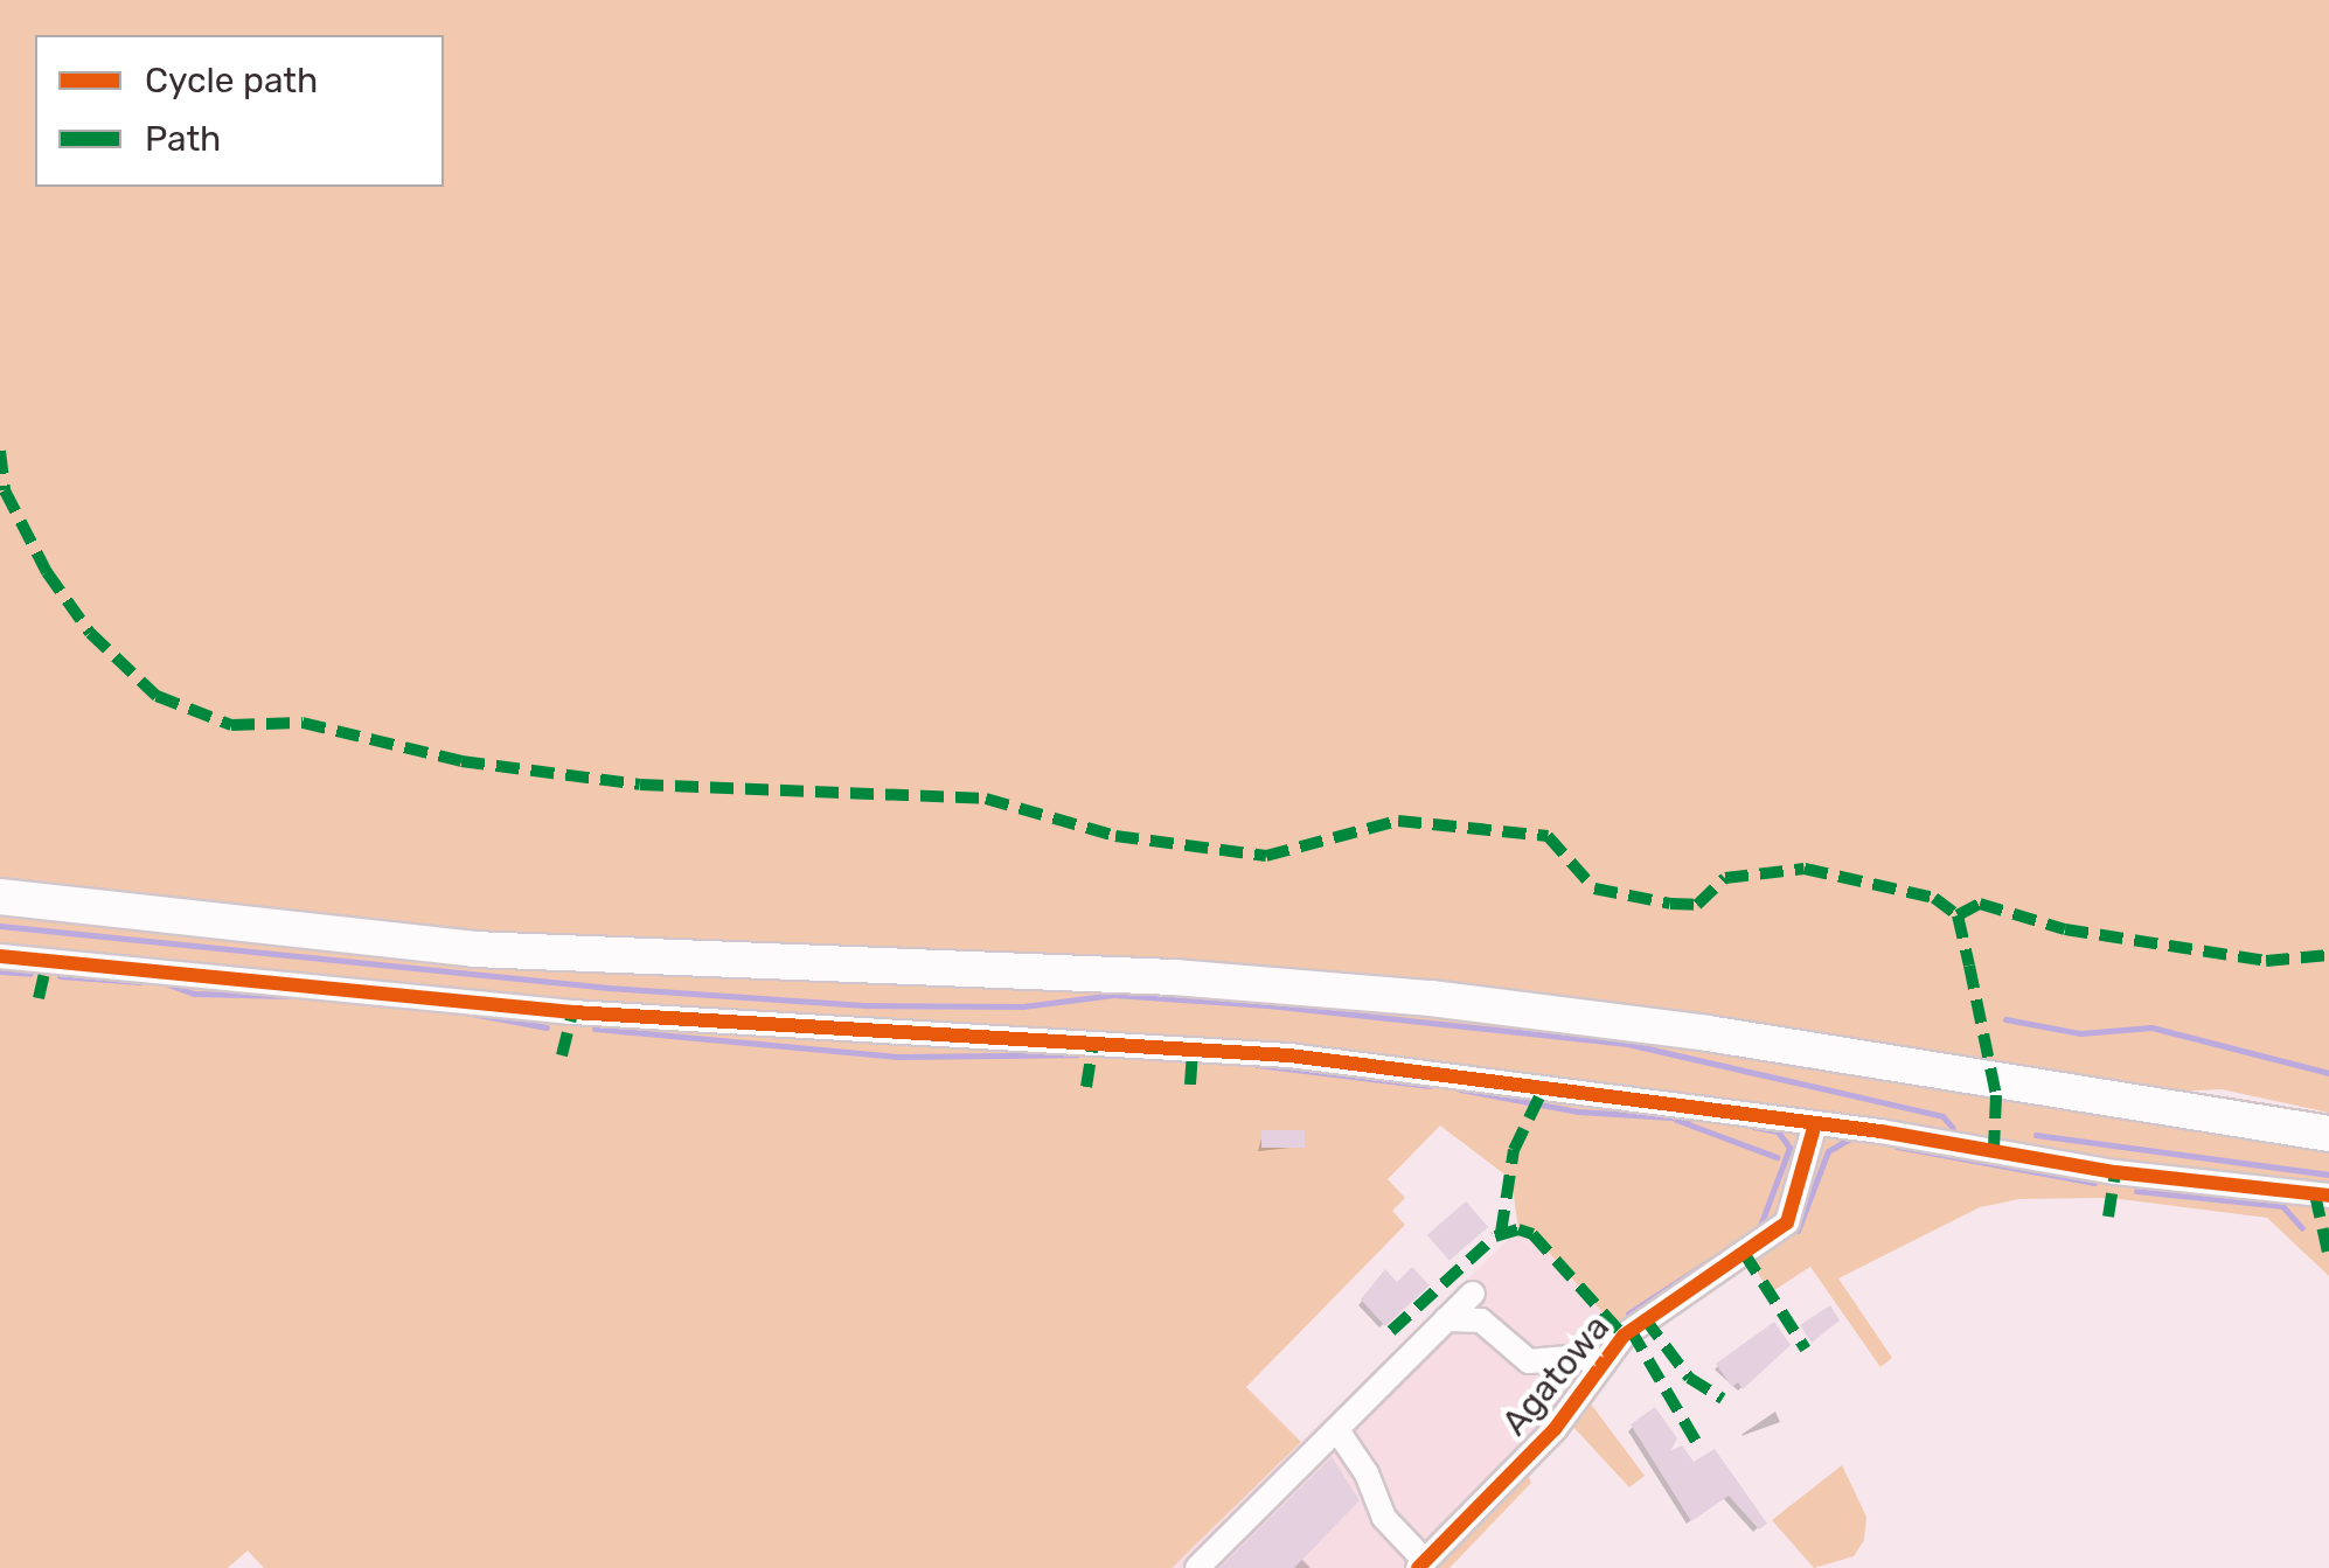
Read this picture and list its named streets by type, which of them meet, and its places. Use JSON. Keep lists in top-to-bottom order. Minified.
{"streets":{"street":["Agatowa"]},"legend":["Cycle path","Path"]}
